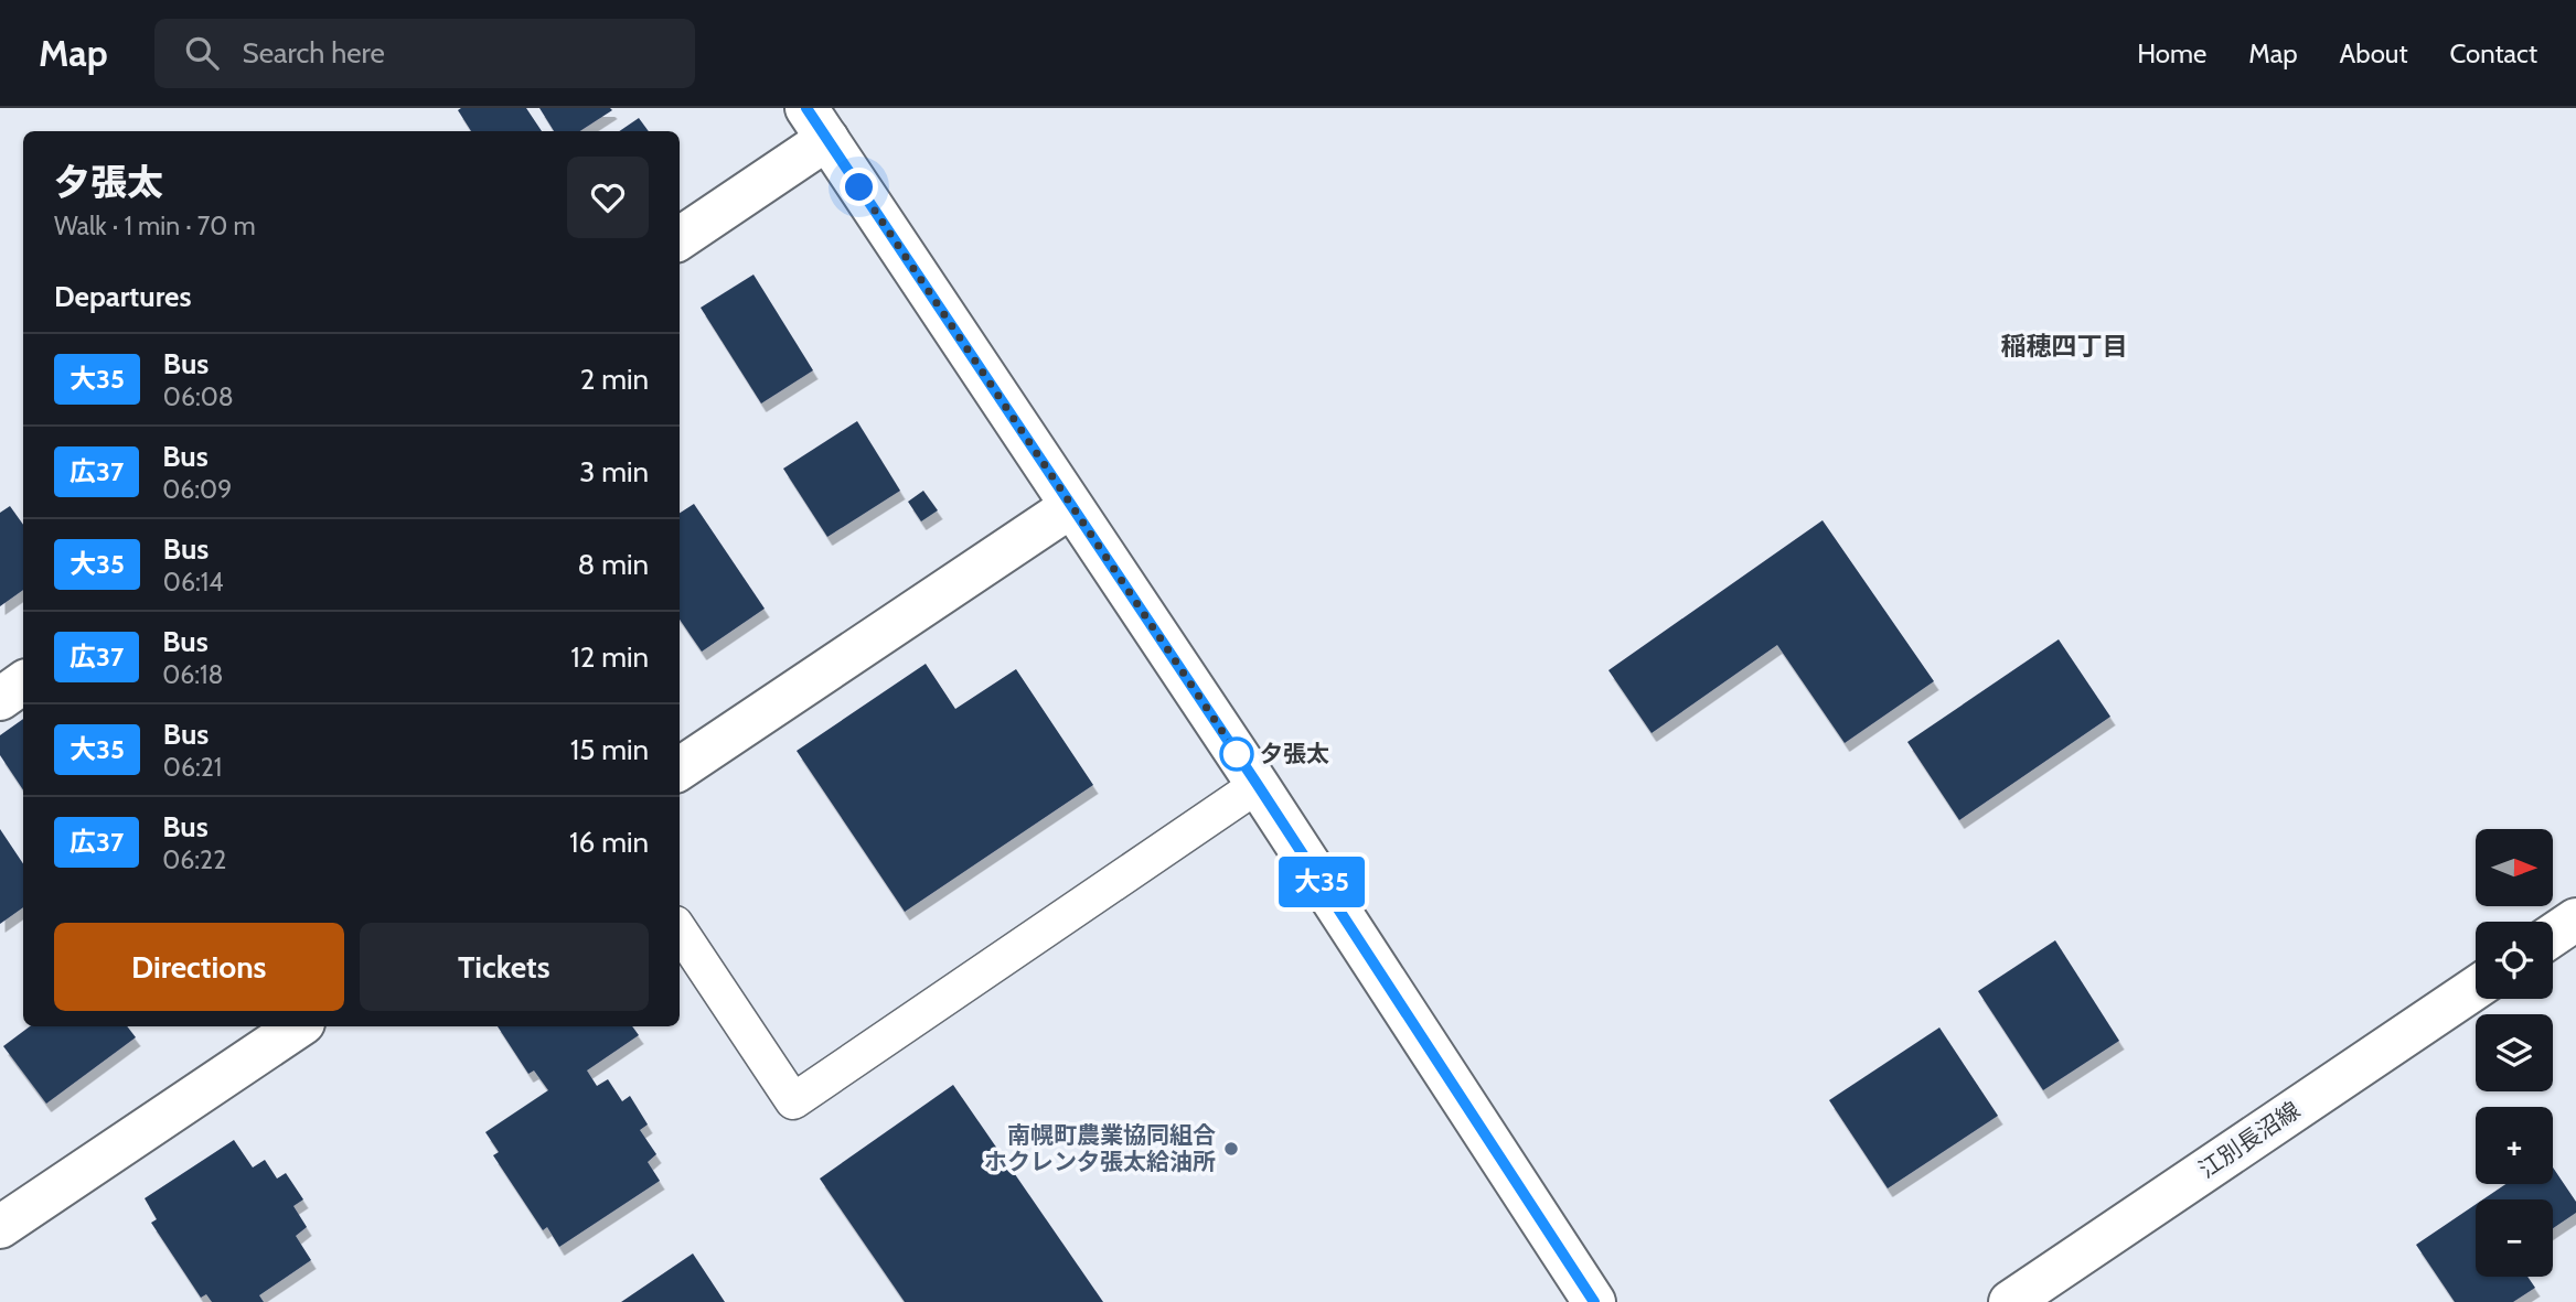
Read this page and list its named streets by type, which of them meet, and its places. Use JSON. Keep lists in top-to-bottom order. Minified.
{"streets":{"main road":["江別長沼線"]},"districts":["稲穂四丁目"],"places":["夕張太","南幌町農業協同組合 ホクレン夕張太給油所"],"lines":["bus line 大35"],"north":"right","page":{"header":"Map","search":"Search here","nav":["Home","Map","About","Contact"],"on_map":"大35","heading":[["夕張太","Walk · 1 min · 70 m"],"Departures"],"list":[{"mark":"大35","name":"Bus","note":"06:08","value":"2 min"},{"mark":"広37","name":"Bus","note":"06:09","value":"3 min"},{"mark":"大35","name":"Bus","note":"06:14","value":"8 min"},{"mark":"広37","name":"Bus","note":"06:18","value":"12 min"},{"mark":"大35","name":"Bus","note":"06:21","value":"15 min"},{"mark":"広37","name":"Bus","note":"06:22","value":"16 min"}],"map_buttons":["+","−"],"buttons":["Directions","Tickets"]}}
